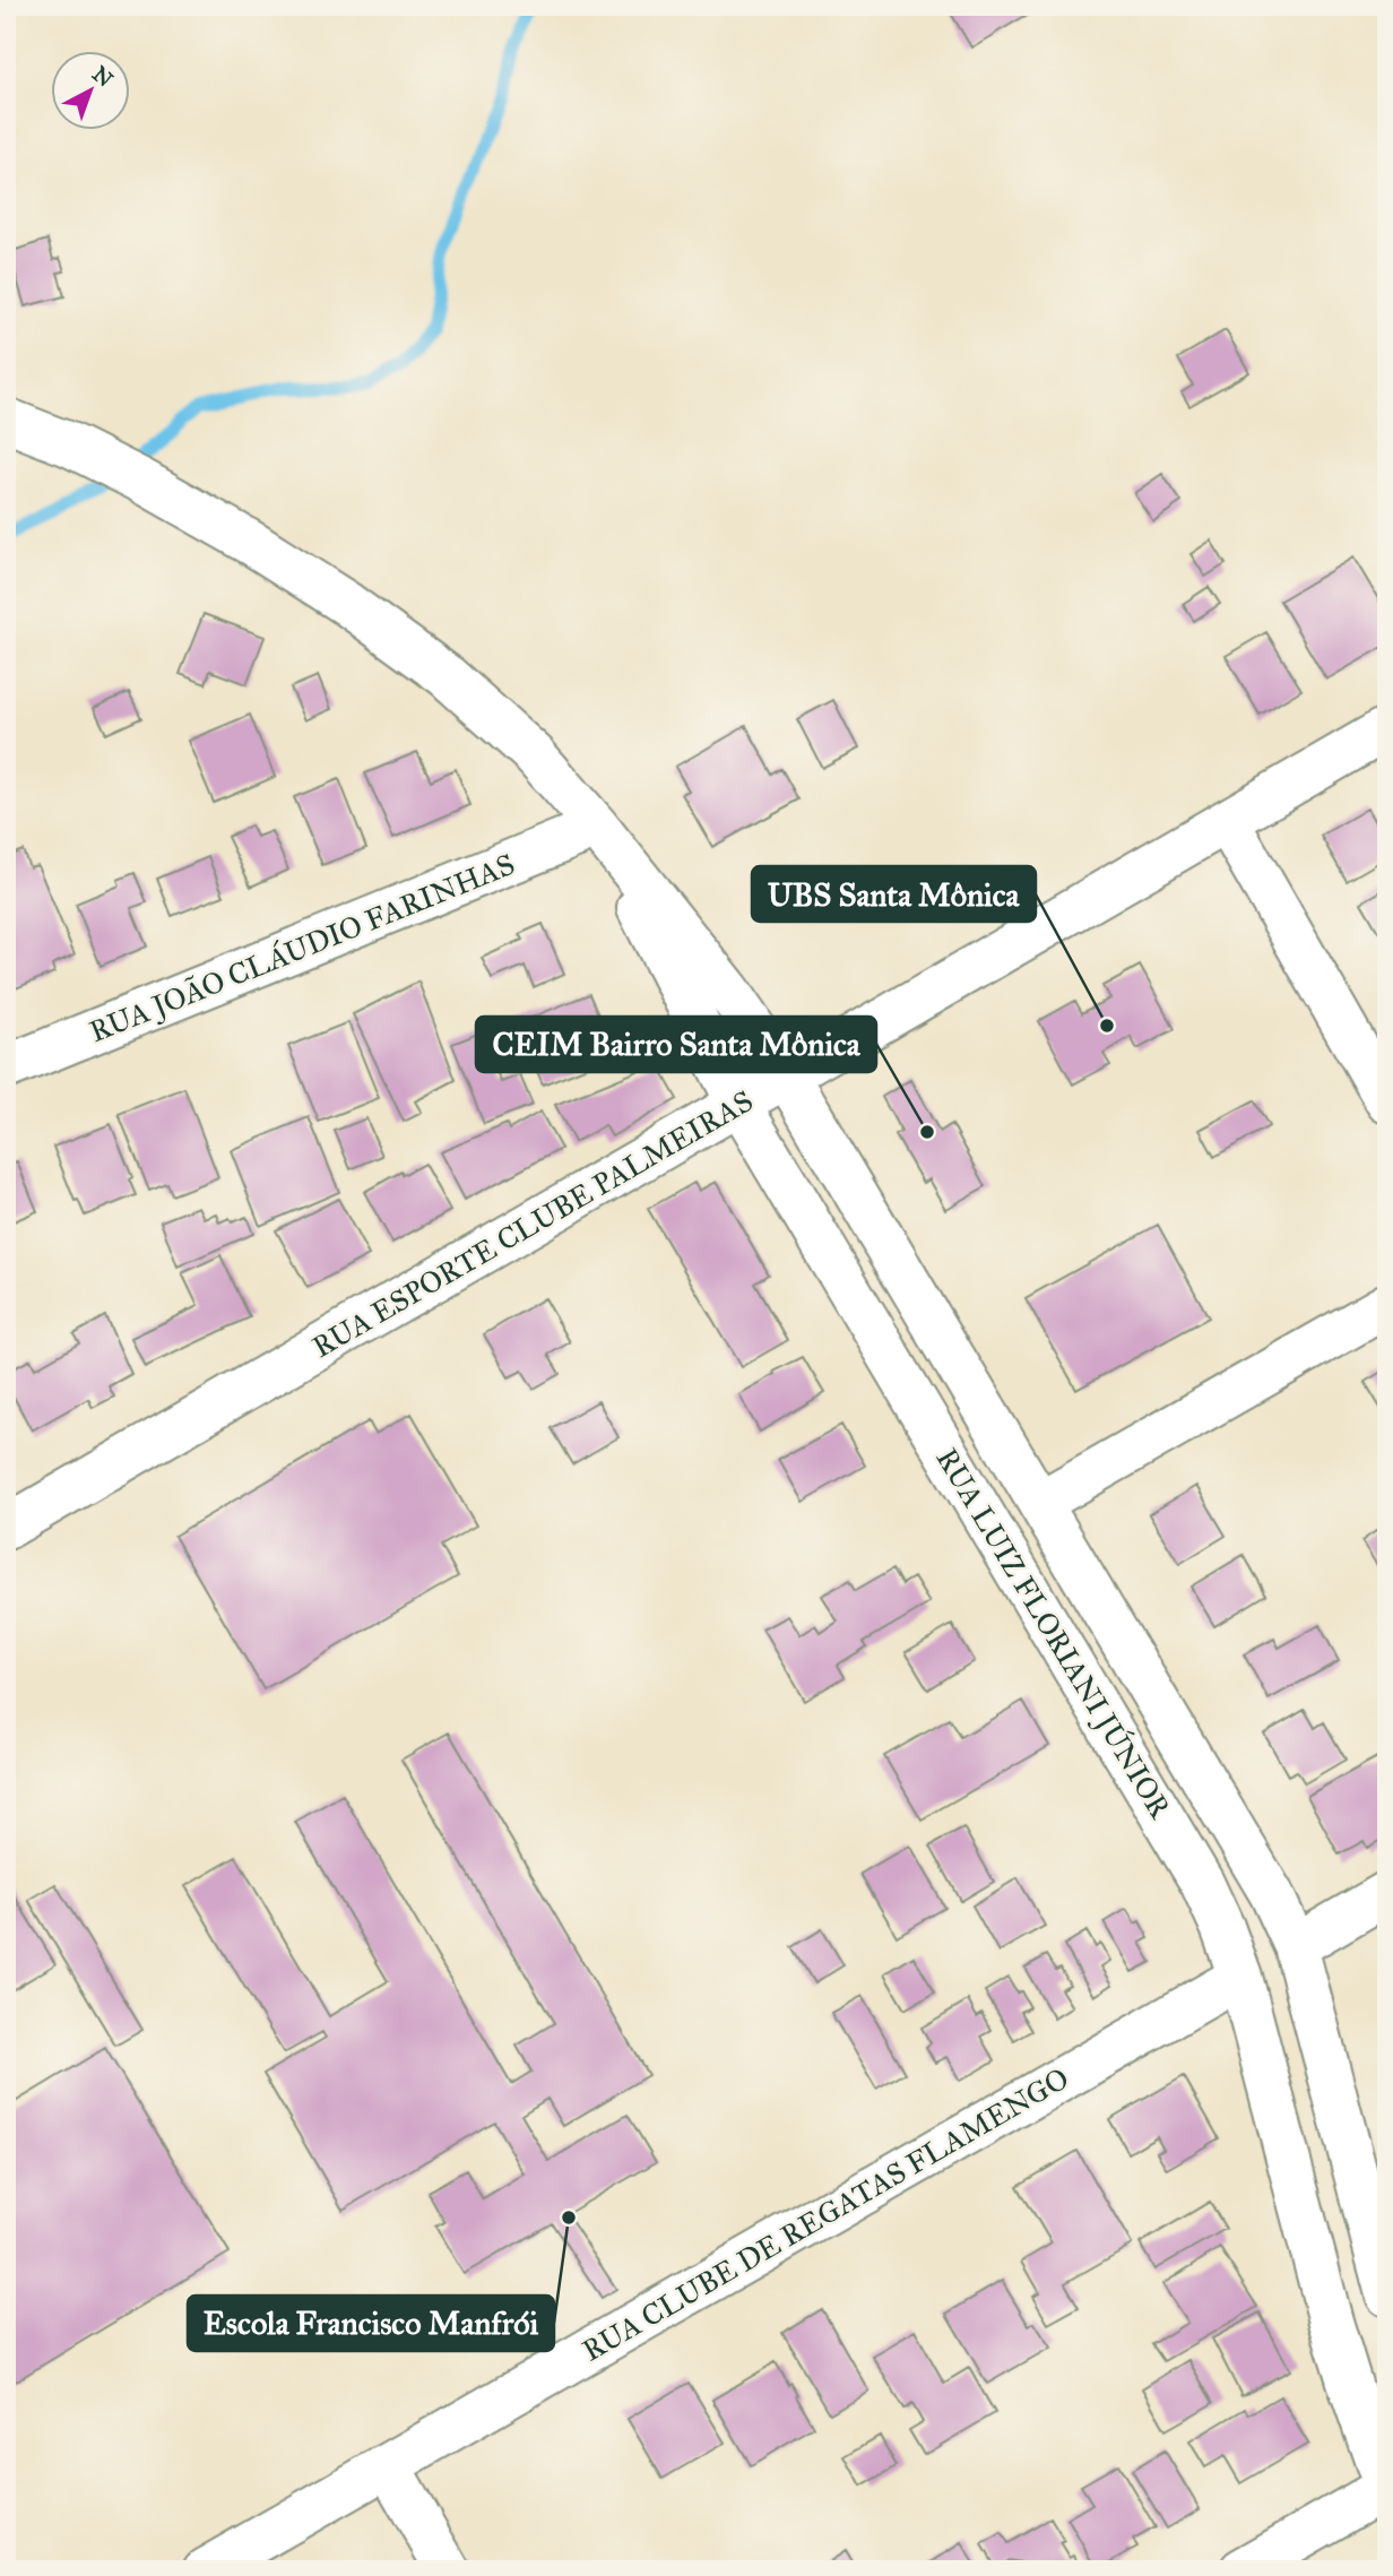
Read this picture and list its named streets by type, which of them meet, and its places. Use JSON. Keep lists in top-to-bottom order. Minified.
{"streets":{"street":["RUA JOÃO CLÁUDIO FARINHAS","RUA ESPORTE CLUBE PALMEIRAS","RUA LUIZ FLORIANI JÚNIOR","RUA CLUBE DE REGATAS FLAMENGO"]},"crossings":[["RUA JOÃO CLÁUDIO FARINHAS","RUA LUIZ FLORIANI JÚNIOR"],["RUA ESPORTE CLUBE PALMEIRAS","RUA LUIZ FLORIANI JÚNIOR"],["RUA LUIZ FLORIANI JÚNIOR","RUA CLUBE DE REGATAS FLAMENGO"]],"places":["UBS Santa Mônica","CEIM Bairro Santa Mônica","Escola Francisco Manfrói"],"north":"top right"}
